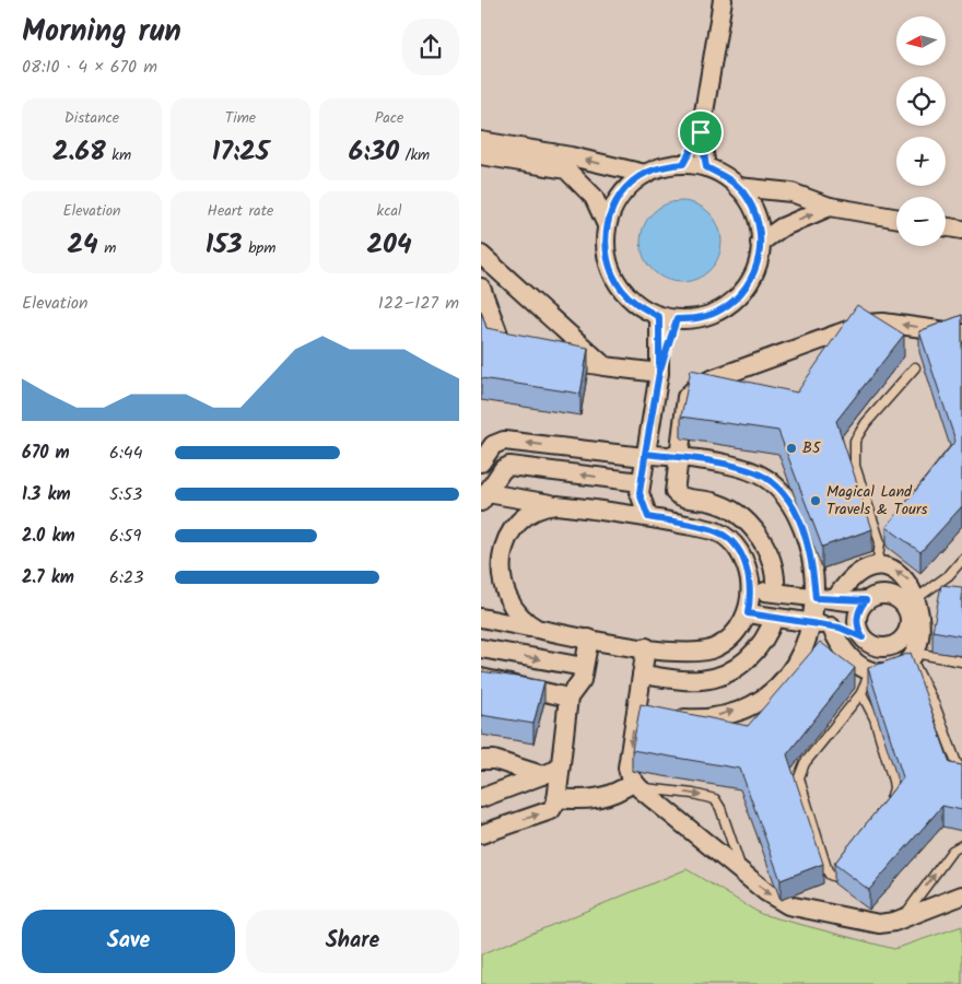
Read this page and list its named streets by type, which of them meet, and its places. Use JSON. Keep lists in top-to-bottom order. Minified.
{"places":["B5","Magical Land Travels & Tours"],"north":"left","page":{"heading":["Morning run","08:10 · 4 × 670 m"],"map_buttons":["+","−"],"stats":[["Distance","2.68 km"],["Time","17:25"],["Pace","6:30 /km"],["Elevation","24 m"],["Heart rate","153 bpm"],["kcal","204"]],"chart":["Elevation","122–127 m"],"list":[{"name":"670 m","note":"6:44"},{"name":"1.3 km","note":"5:53"},{"name":"2.0 km","note":"6:59"},{"name":"2.7 km","note":"6:23"}],"buttons":["Save","Share"]}}
